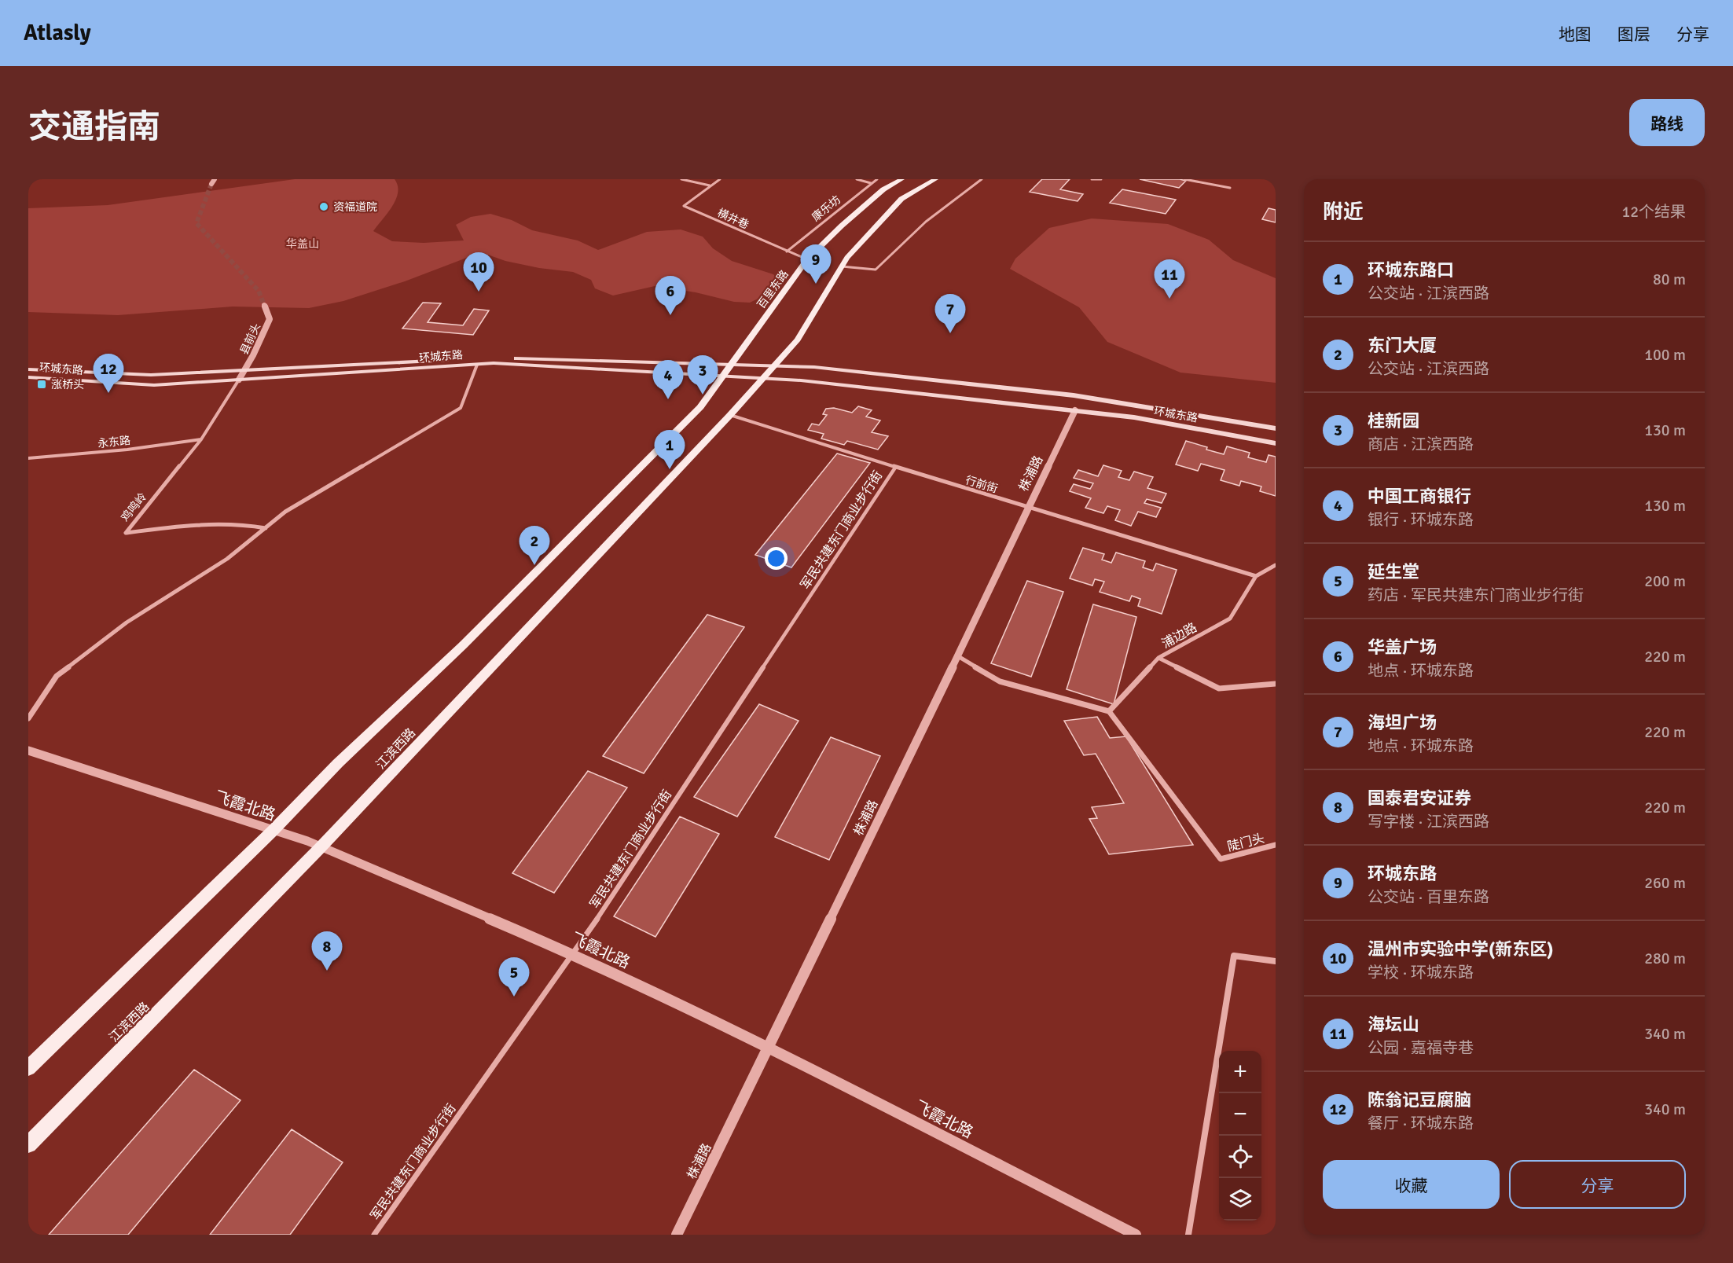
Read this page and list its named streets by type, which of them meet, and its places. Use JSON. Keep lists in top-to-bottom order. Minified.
{"streets":{"main road":["百里东路","环城东路","江滨西路"],"street":["康乐坊","横井巷","县前头","永东路","株浦路","行前街","鸡鸣岭","军民共建东门商业步行街","浦边路","飞霞北路","陡门头"]},"crossings":[["康乐坊","横井巷"],["横井巷","百里东路"],["百里东路","环城东路"],["县前头","环城东路"],["县前头","鸡鸣岭"],["环城东路","株浦路"],["环城东路","鸡鸣岭"],["环城东路","江滨西路"],["永东路","鸡鸣岭"],["株浦路","行前街"],["株浦路","飞霞北路"],["行前街","军民共建东门商业步行街"],["行前街","浦边路"],["行前街","江滨西路"],["军民共建东门商业步行街","飞霞北路"],["江滨西路","飞霞北路"]],"parks":["华盖山"],"places":{"other":["资福道院"],"transit":["涨桥头"]},"page":{"header":"Atlasly","nav":["地图","图层","分享"],"title":"交通指南","buttons":["路线",["收藏","分享"]],"heading":["附近","12个结果"],"list":[{"mark":"1","name":"环城东路口","note":"公交站 · 江滨西路","value":"80 m"},{"mark":"2","name":"东门大厦","note":"公交站 · 江滨西路","value":"100 m"},{"mark":"3","name":"桂新园","note":"商店 · 江滨西路","value":"130 m"},{"mark":"4","name":"中国工商银行","note":"银行 · 环城东路","value":"130 m"},{"mark":"5","name":"延生堂","note":"药店 · 军民共建东门商业步行街","value":"200 m"},{"mark":"6","name":"华盖广场","note":"地点 · 环城东路","value":"220 m"},{"mark":"7","name":"海坦广场","note":"地点 · 环城东路","value":"220 m"},{"mark":"8","name":"国泰君安证券","note":"写字楼 · 江滨西路","value":"220 m"},{"mark":"9","name":"环城东路","note":"公交站 · 百里东路","value":"260 m"},{"mark":"10","name":"温州市实验中学(新东区)","note":"学校 · 环城东路","value":"280 m"},{"mark":"11","name":"海坛山","note":"公园 · 嘉福寺巷","value":"340 m"},{"mark":"12","name":"陈翁记豆腐脑","note":"餐厅 · 环城东路","value":"340 m"}],"pins":["9","10","11","6","7","12","3","4","1","2","8","5"],"map_buttons":["+","−"]}}
